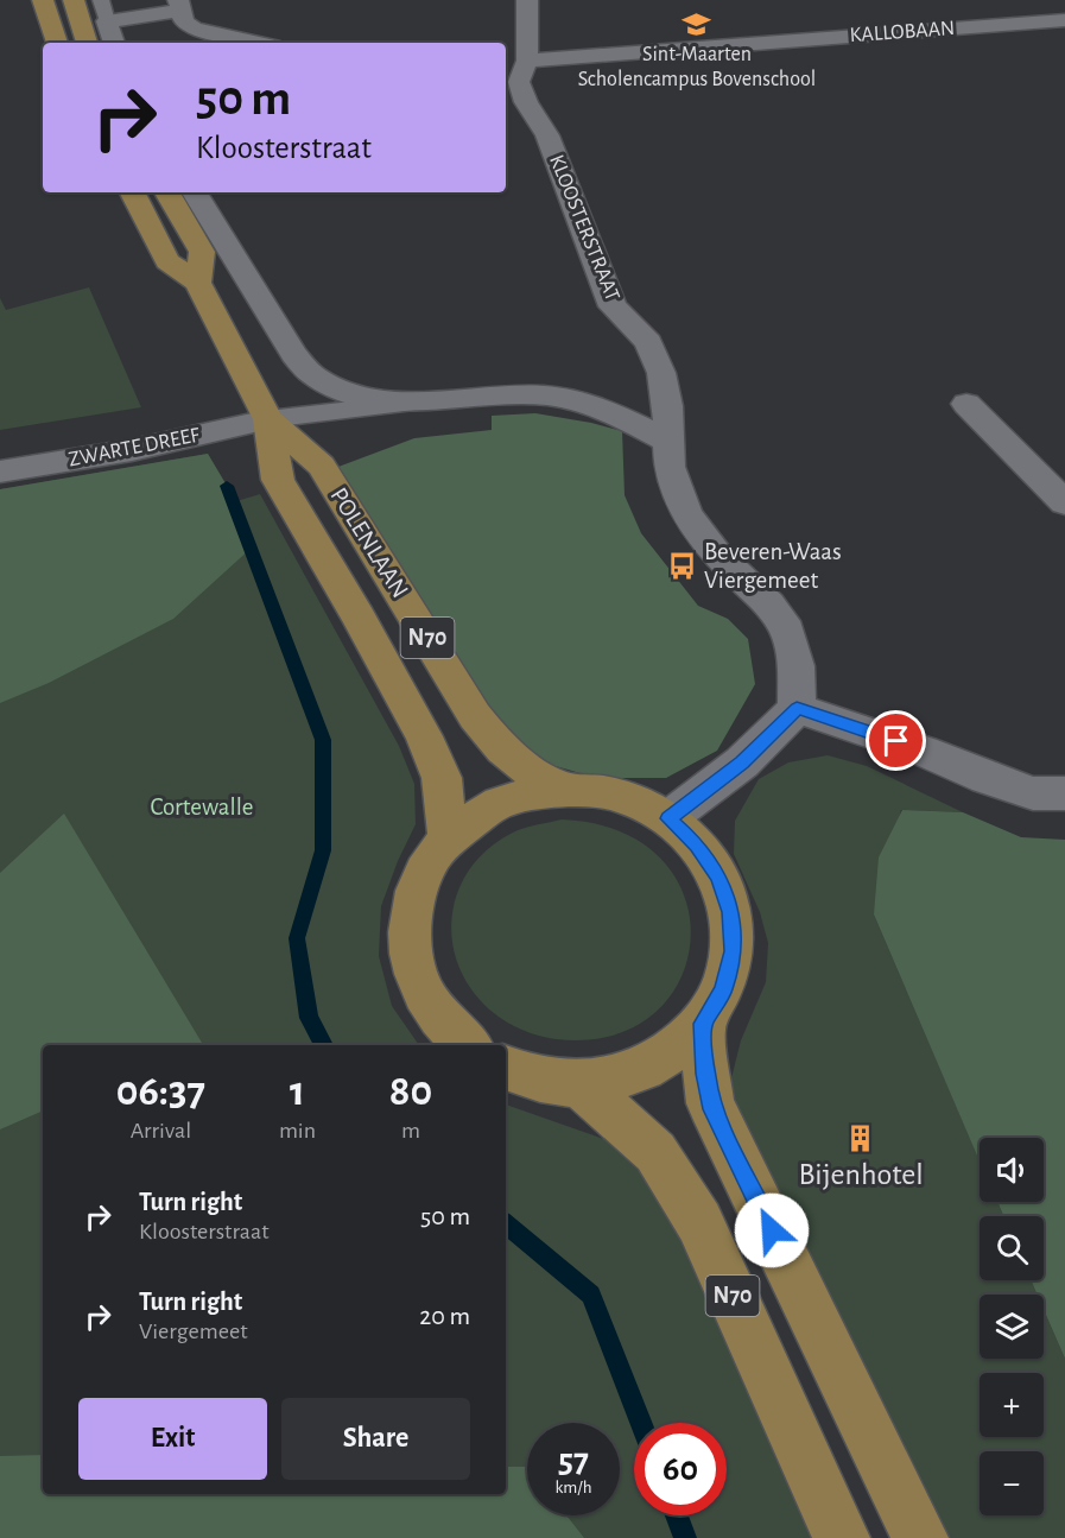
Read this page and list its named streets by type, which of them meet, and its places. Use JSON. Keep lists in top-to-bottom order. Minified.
{"streets":{"main road":["POLENLAAN","N70"],"street":["KALLOBAAN","KLOOSTERSTRAAT","ZWARTE DREEF"]},"crossings":[["KALLOBAAN","KLOOSTERSTRAAT"],["ZWARTE DREEF","POLENLAAN"],["POLENLAAN","N70"]],"parks":["Cortewalle"],"places":{"school or university":["Sint-Maarten Scholencampus Bovenschool"],"bus stop":["Beveren-Waas Viergemeet"],"building":["Bijenhotel"]},"page":{"turn":["50 m","Kloosterstraat"],"eta":["06:37","Arrival","1","min","80","m"],"map_buttons":["+","−"],"list":[{"name":"Turn right","note":"Kloosterstraat","value":"50 m"},{"name":"Turn right","note":"Viergemeet","value":"20 m"}],"buttons":["Exit","Share"],"speed":"57 km/h","limit":"60"}}
